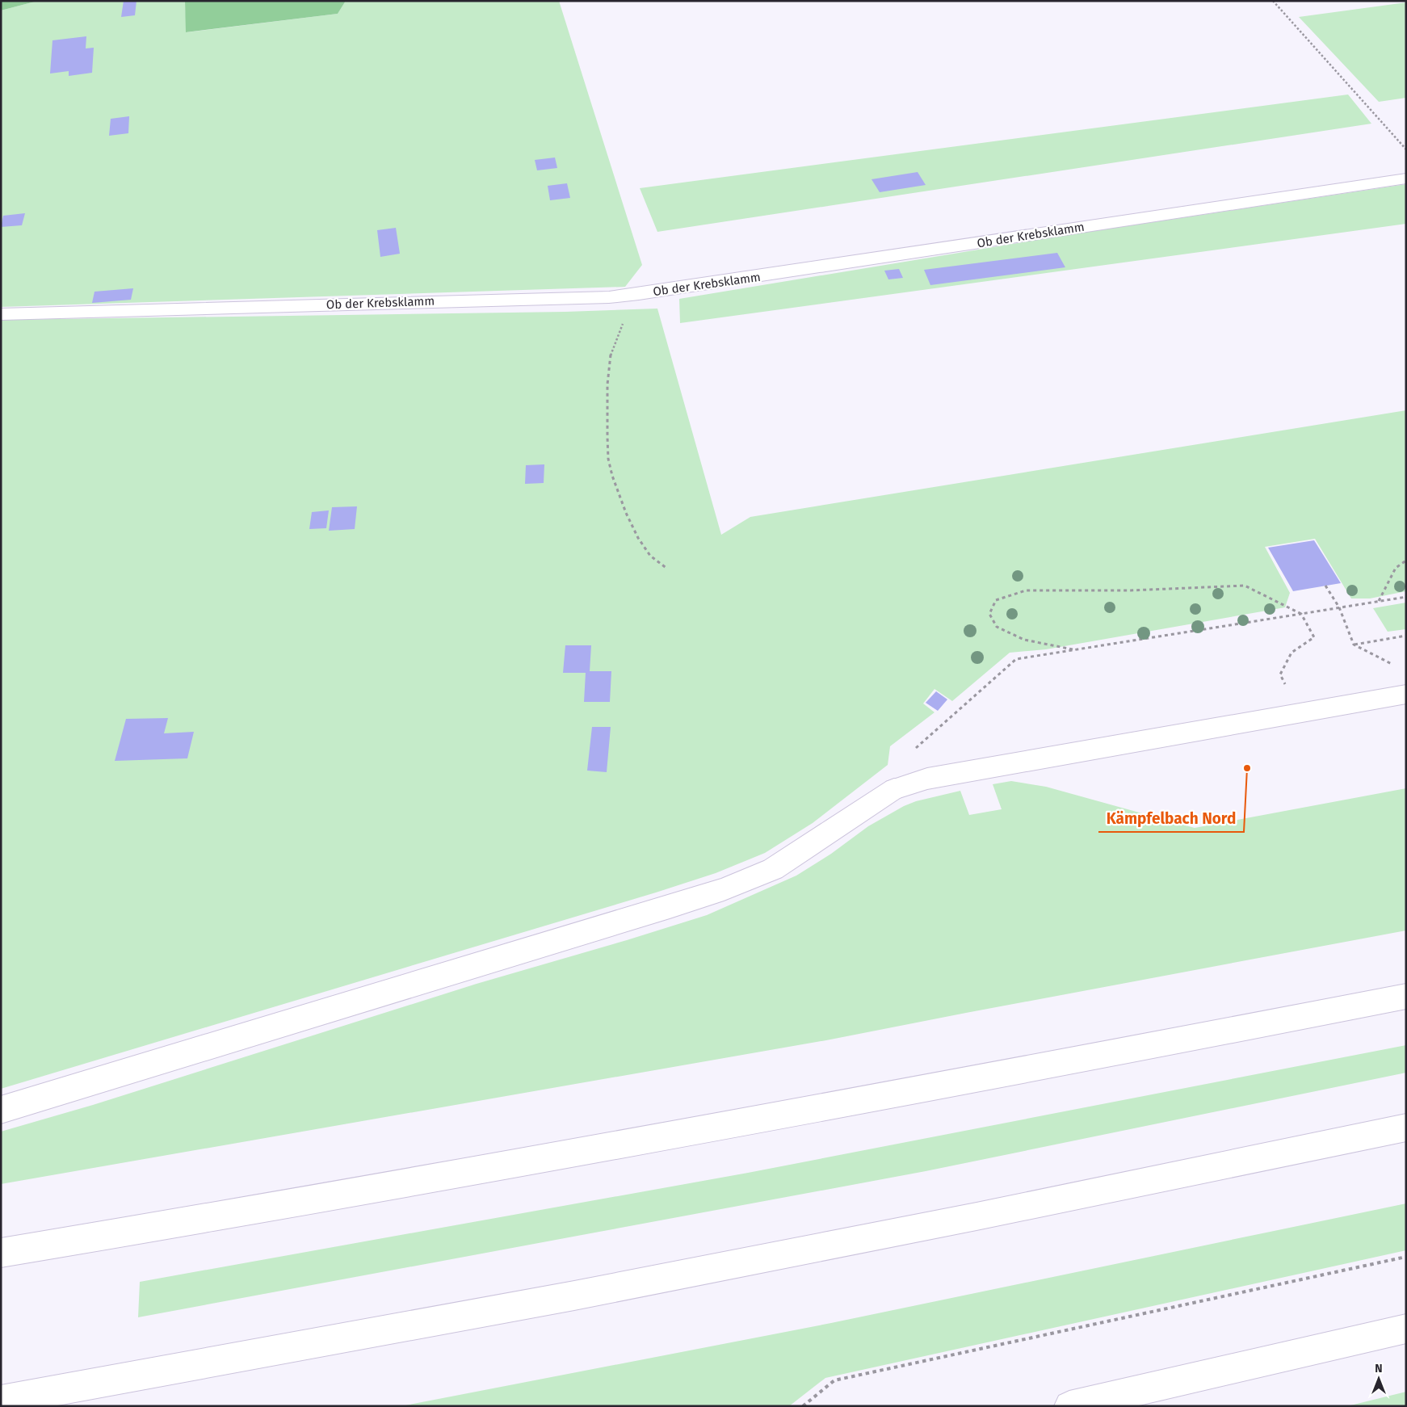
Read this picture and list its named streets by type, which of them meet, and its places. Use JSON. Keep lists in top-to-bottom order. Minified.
{"streets":{"main road":["Ob der Krebsklamm"]},"places":["Kämpfelbach Nord"],"north":"top"}
